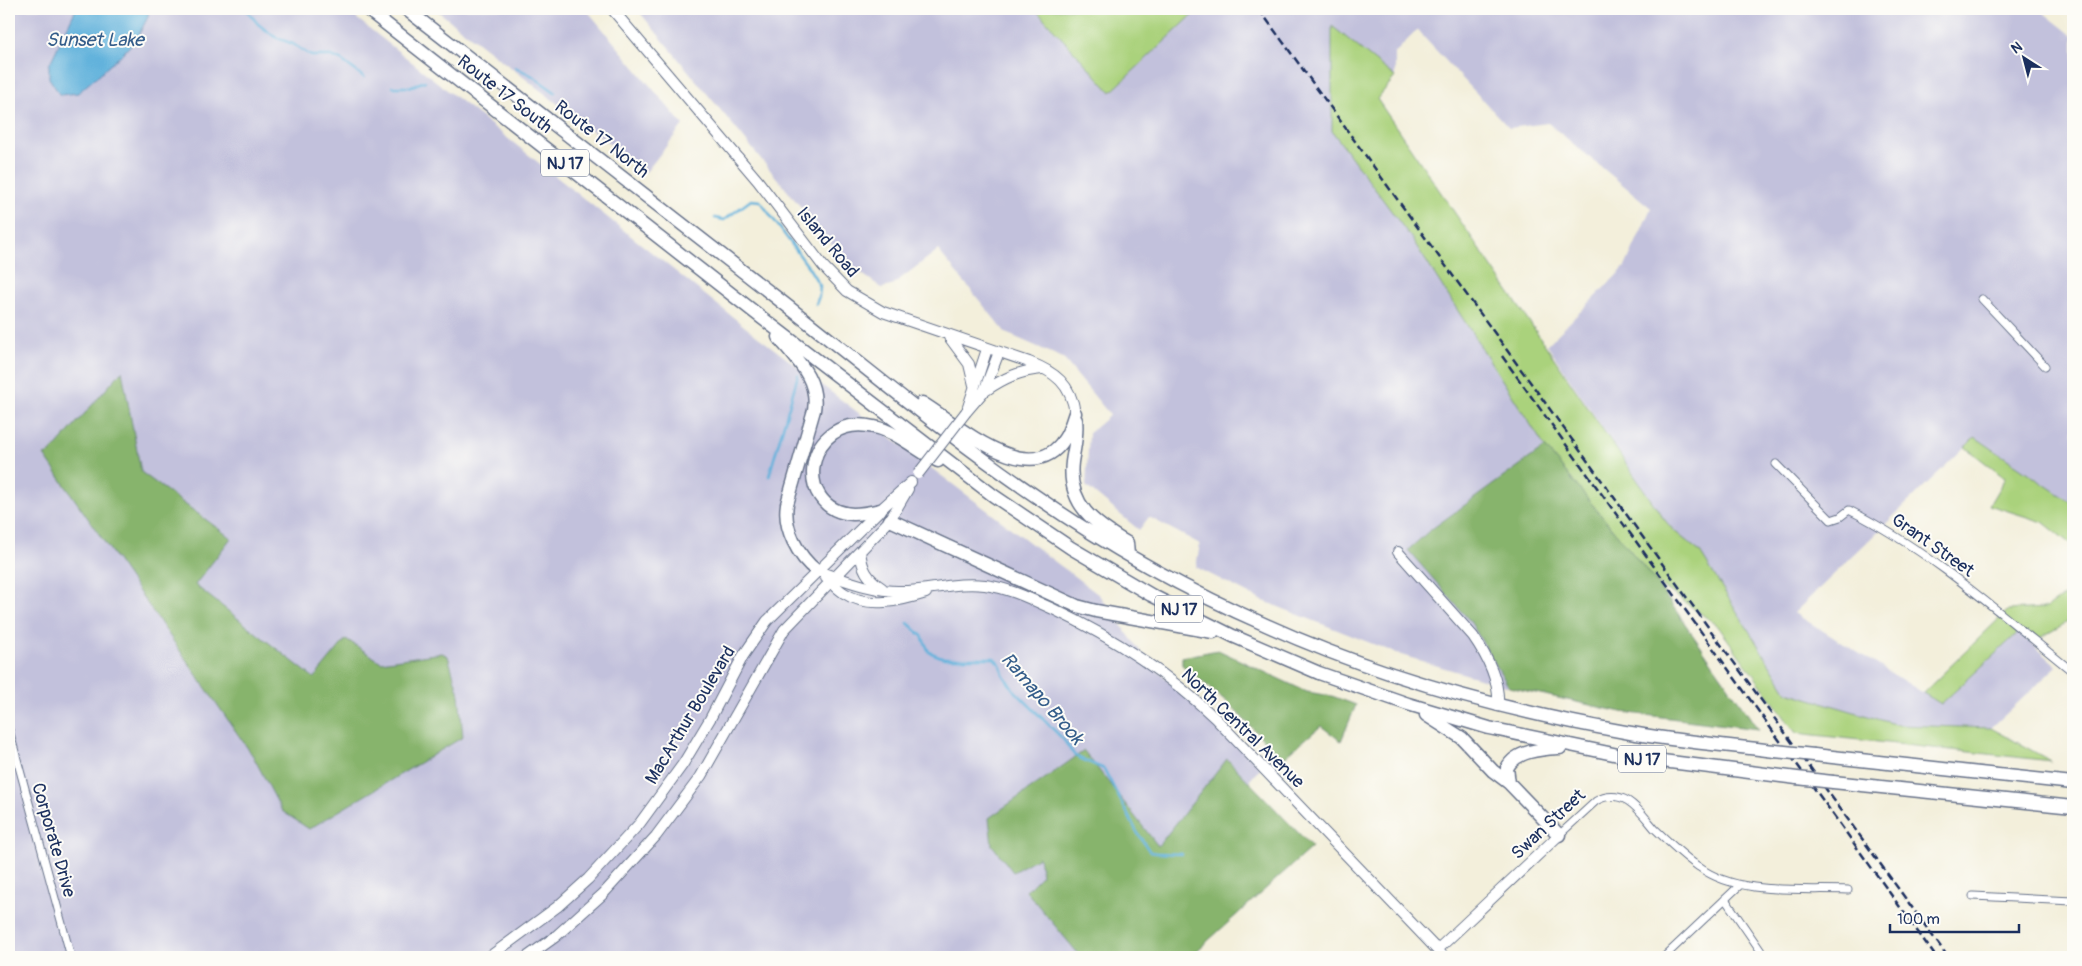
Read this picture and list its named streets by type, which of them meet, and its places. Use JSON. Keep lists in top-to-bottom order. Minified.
{"streets":{"highway":["Route 17 South","Route 17 North","NJ 17"],"main road":["Island Road","MacArthur Boulevard","North Central Avenue","Swan Street"],"street":["Grant Street","Corporate Drive"]},"crossings":[["Route 17 South","NJ 17"],["Route 17 North","NJ 17"],["Island Road","MacArthur Boulevard"],["MacArthur Boulevard","North Central Avenue"],["North Central Avenue","Swan Street"]],"water":["Sunset Lake","Ramapo Brook"],"scale_bar":"100 m","north":"top left"}
